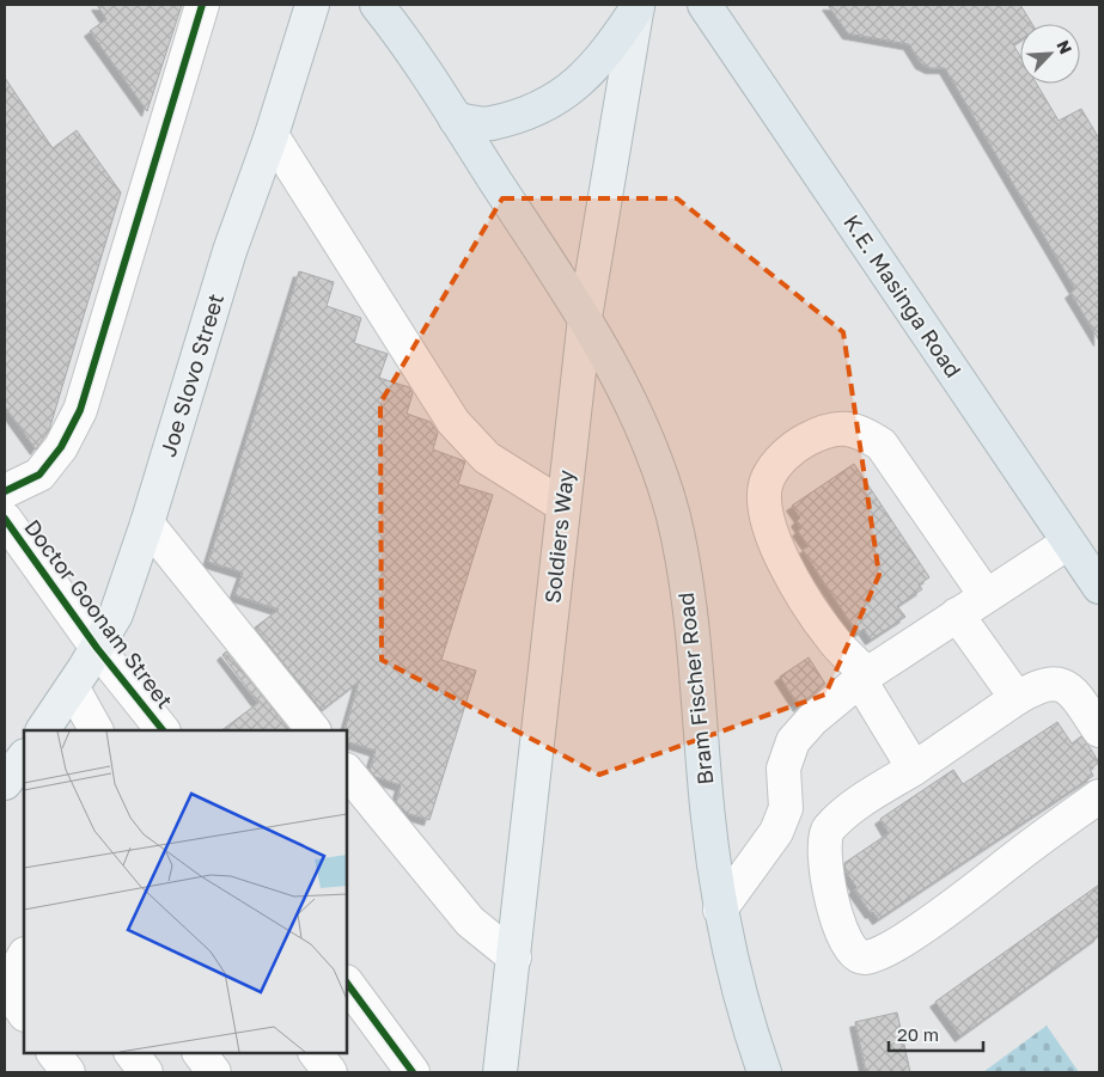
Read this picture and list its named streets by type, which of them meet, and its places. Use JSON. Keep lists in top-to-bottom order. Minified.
{"streets":{"highway":["K.E. Masinga Road","Bram Fischer Road"],"main road":["Joe Slovo Street","Soldiers Way"],"street":["Doctor Goonam Street"]},"crossings":[["Joe Slovo Street","Doctor Goonam Street"],["Soldiers Way","Bram Fischer Road"]],"scale_bar":"20 m","north":"top right"}
